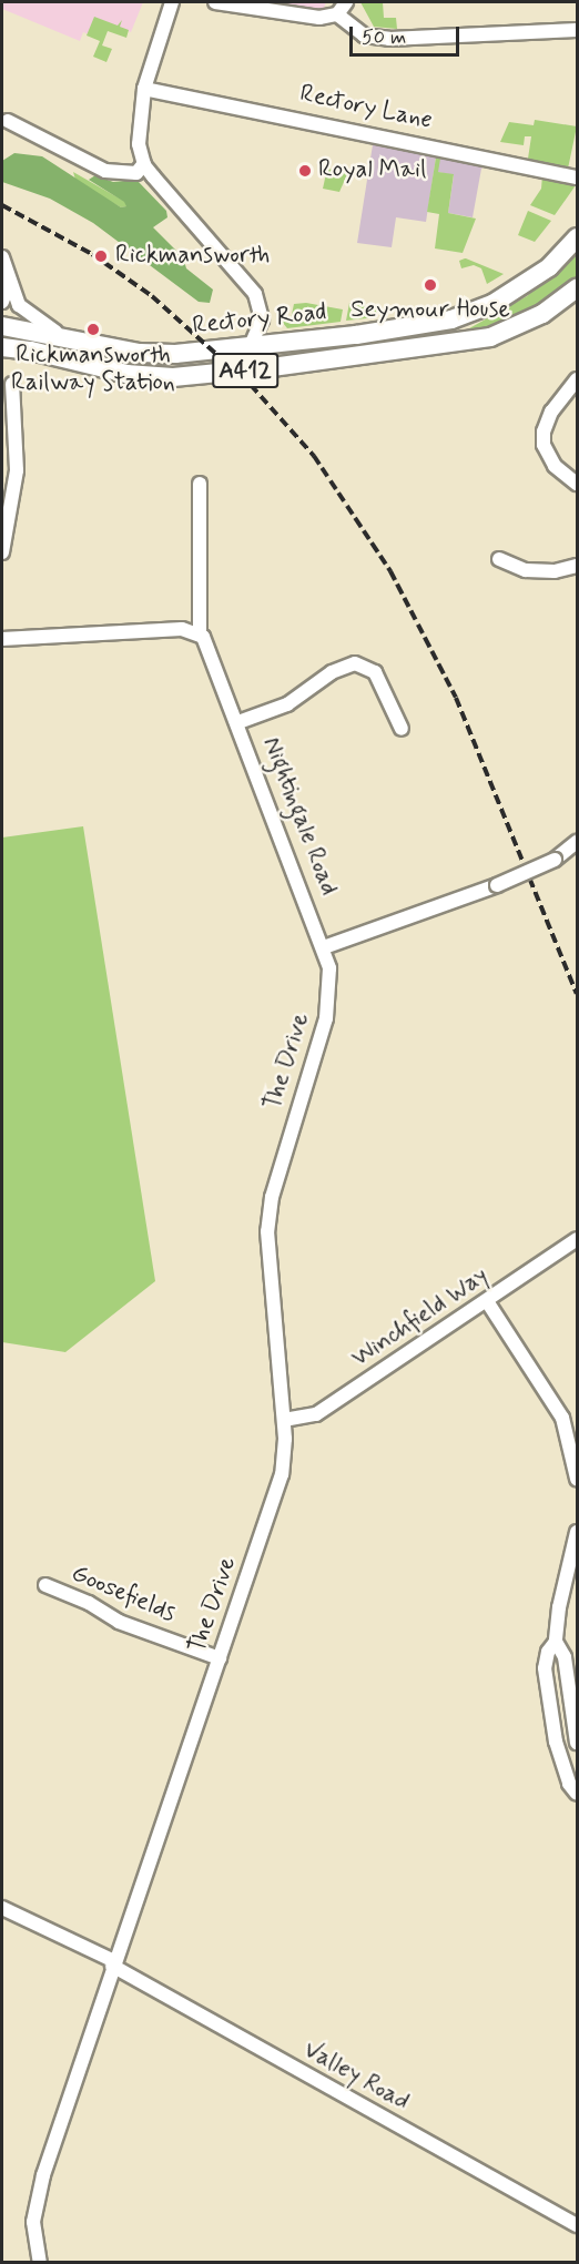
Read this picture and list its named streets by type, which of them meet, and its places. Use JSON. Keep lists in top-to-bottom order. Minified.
{"streets":{"main road":["Rectory Road","A412"],"street":["Rectory Lane","Nightingale Road","The Drive","Winchfield Way","Goosefields","Valley Road"]},"crossings":[["Nightingale Road","The Drive"],["The Drive","Winchfield Way"],["The Drive","Goosefields"],["The Drive","Valley Road"]],"places":["Royal Mail","Rickmansworth","Seymour House","Rickmansworth Railway Station"],"scale_bar":"50 m"}
